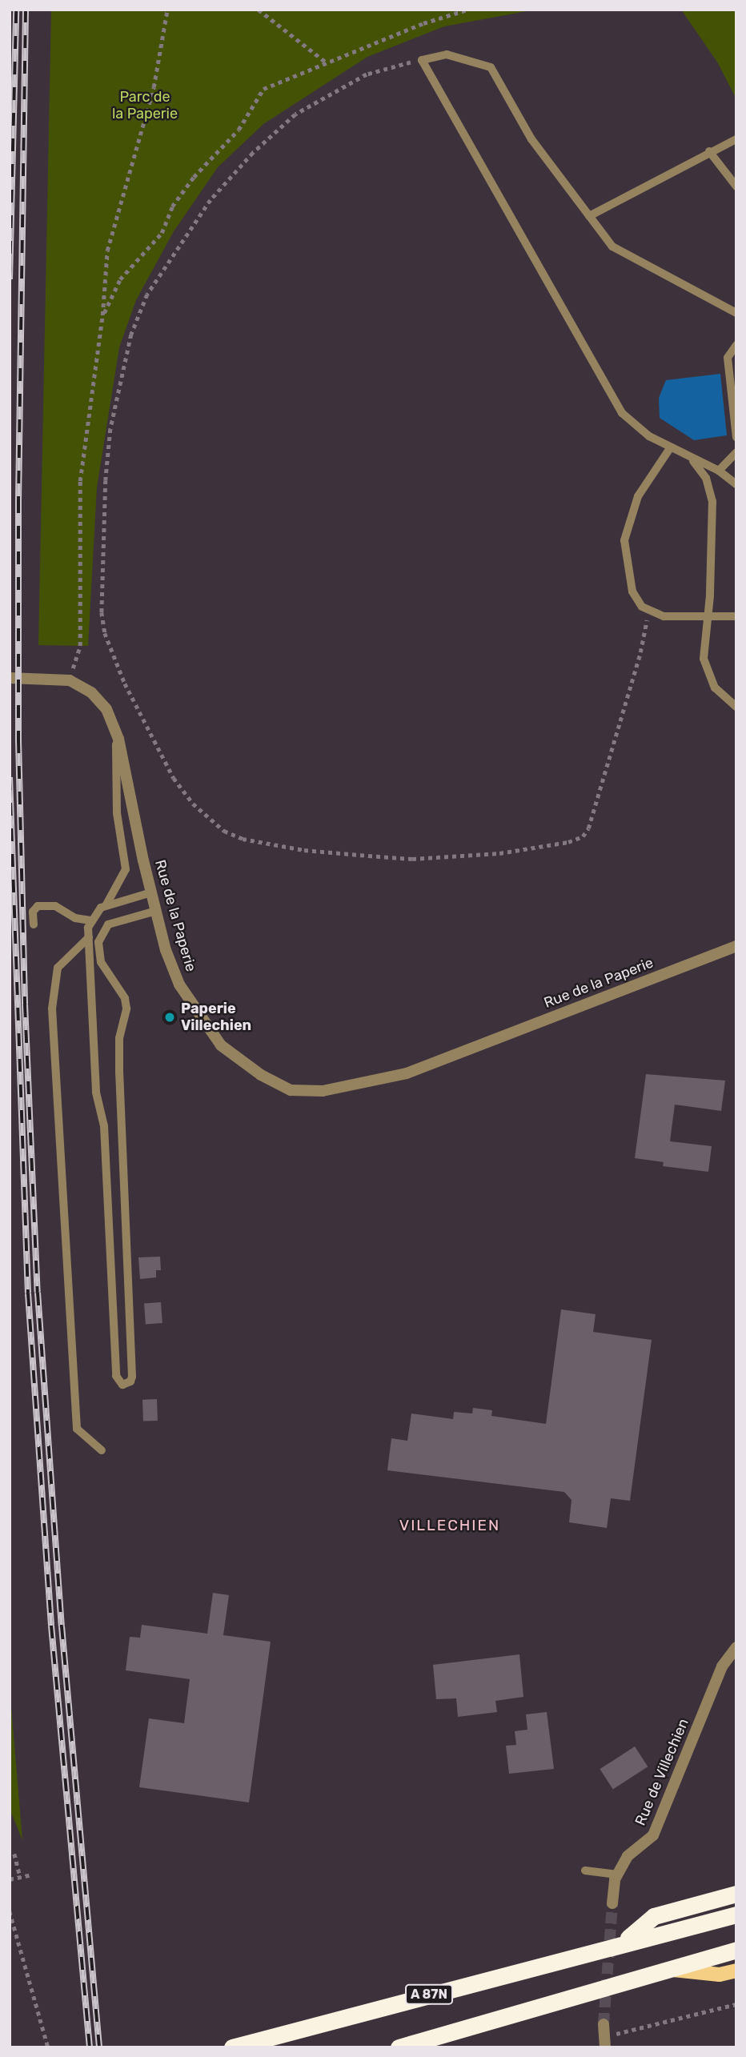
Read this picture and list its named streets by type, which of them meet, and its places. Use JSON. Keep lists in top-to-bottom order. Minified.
{"streets":{"highway":["A 87N"],"street":["Rue de la Paperie","Rue de Villechien"]},"districts":["VILLECHIEN"],"parks":["Parc de la Paperie"],"places":["Paperie Villechien"]}
